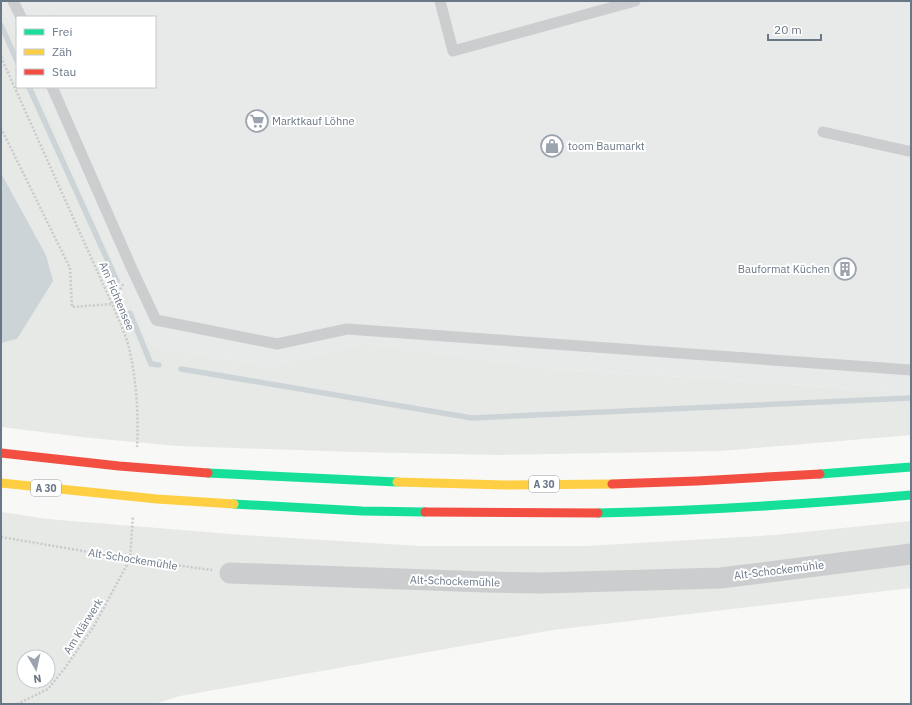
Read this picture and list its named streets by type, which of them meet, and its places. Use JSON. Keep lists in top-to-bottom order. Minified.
{"streets":{"highway":["A 30"],"street":["Alt-Schockemühle"],"path":["Am Fichtensee","Am Klärwerk"]},"crossings":[["Alt-Schockemühle","Am Klärwerk"]],"places":{"supermarket":["Marktkauf Löhne"],"shop":["toom Baumarkt"],"building":["Bauformat Küchen"]},"legend":["Frei","Zäh","Stau"],"scale_bar":"20 m","north":"bottom"}
